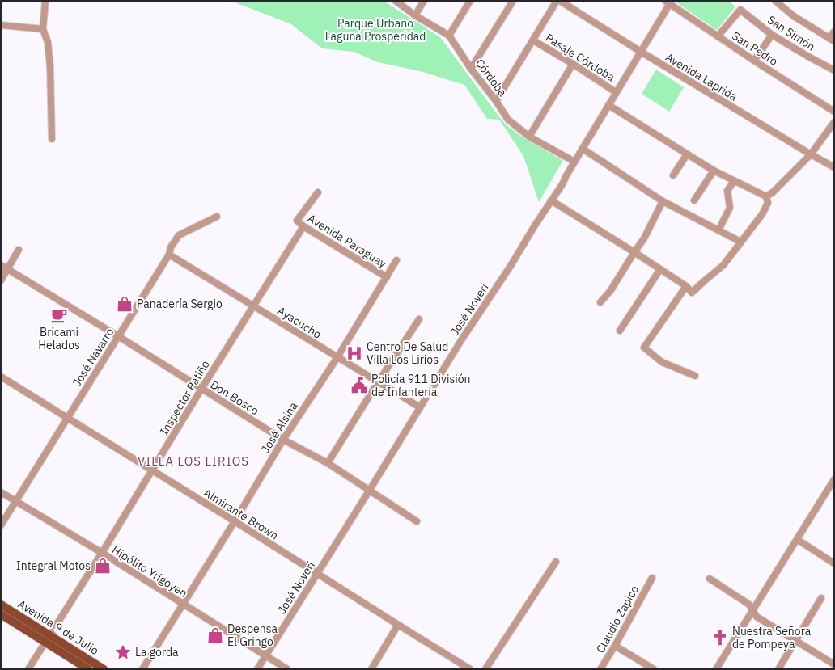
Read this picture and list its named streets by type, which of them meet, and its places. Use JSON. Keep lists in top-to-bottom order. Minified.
{"streets":{"main road":["Avenida 9 de Julio"],"street":["San Simón","San Pedro","Pasaje Córdoba","Avenida Laprida","Córdoba","Avenida Paraguay","José Noveri","Ayacucho","José Navarro","Inspector Patiño","Don Bosco","José Alsina","Almirante Brown","Hipólito Yrigoyen","Claudio Zapico"]},"crossings":[["San Simón","San Pedro"],["San Pedro","José Noveri"],["Pasaje Córdoba","José Noveri"],["Avenida Laprida","José Noveri"],["Córdoba","José Noveri"],["Avenida Paraguay","Inspector Patiño"],["Avenida Paraguay","José Alsina"],["José Noveri","Ayacucho"],["José Noveri","Don Bosco"],["José Noveri","Almirante Brown"],["José Noveri","Hipólito Yrigoyen"],["Ayacucho","José Navarro"],["Ayacucho","Inspector Patiño"],["Ayacucho","José Alsina"],["José Navarro","Don Bosco"],["José Navarro","Almirante Brown"],["José Navarro","Hipólito Yrigoyen"],["Inspector Patiño","Don Bosco"],["Inspector Patiño","Almirante Brown"],["Inspector Patiño","Hipólito Yrigoyen"],["Inspector Patiño","Avenida 9 de Julio"],["Don Bosco","José Alsina"],["José Alsina","Almirante Brown"],["José Alsina","Hipólito Yrigoyen"]],"districts":["VILLA LOS LIRIOS"],"parks":["Parque Urbano Laguna Prosperidad"],"places":{"shop":["Panadería Sergio","Integral Motos","Despensa El Gringo"],"cafe":["Bricami Helados"],"hospital":["Centro De Salud Villa Los Lirios"],"public building":["Policía 911 División de Infantería"],"church":["Nuestra Señora de Pompeya"],"place":["La gorda"]}}
